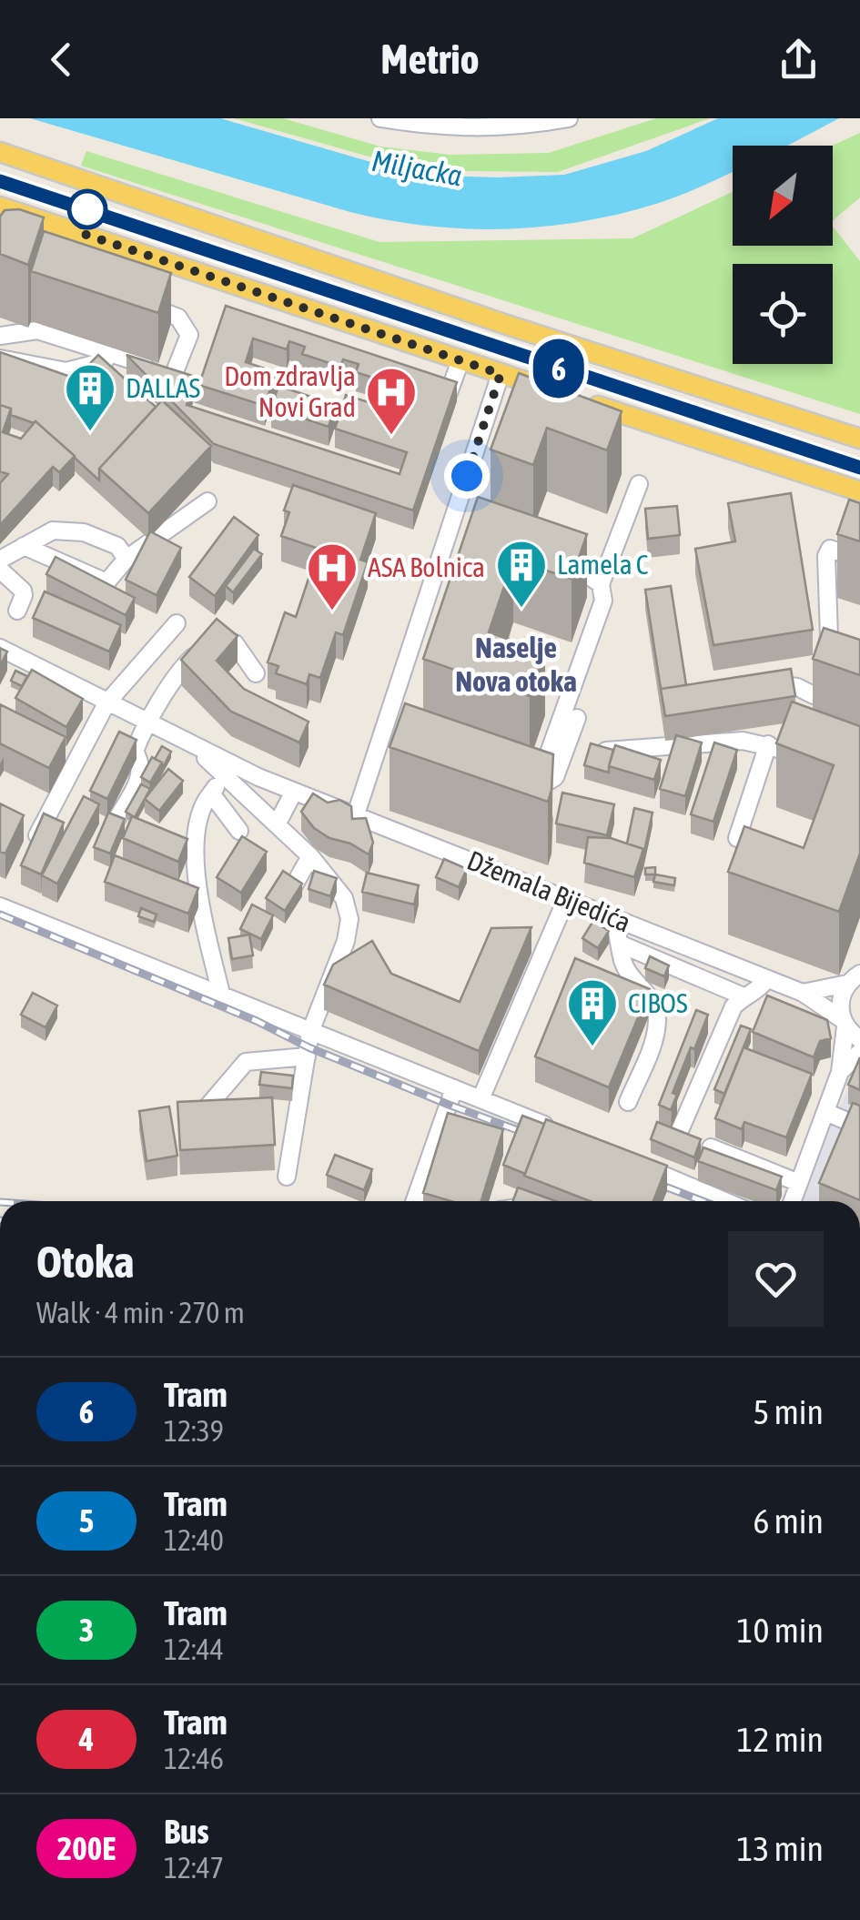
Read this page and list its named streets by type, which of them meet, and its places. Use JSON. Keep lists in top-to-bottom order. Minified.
{"streets":{"street":["Džemala Bijedića"]},"districts":["Naselje Nova otoka"],"water":["Miljacka"],"places":{"building":["DALLAS","Lamela C","CIBOS"],"hospital":["Dom zdravlja Novi Grad","ASA Bolnica"]},"lines":["tram line 6"],"north":"bottom left","page":{"header":"Metrio","on_map":"6","heading":["Otoka","Walk · 4 min · 270 m"],"list":[{"mark":"6","name":"Tram","note":"12:39","value":"5 min"},{"mark":"5","name":"Tram","note":"12:40","value":"6 min"},{"mark":"3","name":"Tram","note":"12:44","value":"10 min"},{"mark":"4","name":"Tram","note":"12:46","value":"12 min"},{"mark":"200E","name":"Bus","note":"12:47","value":"13 min"}]}}
